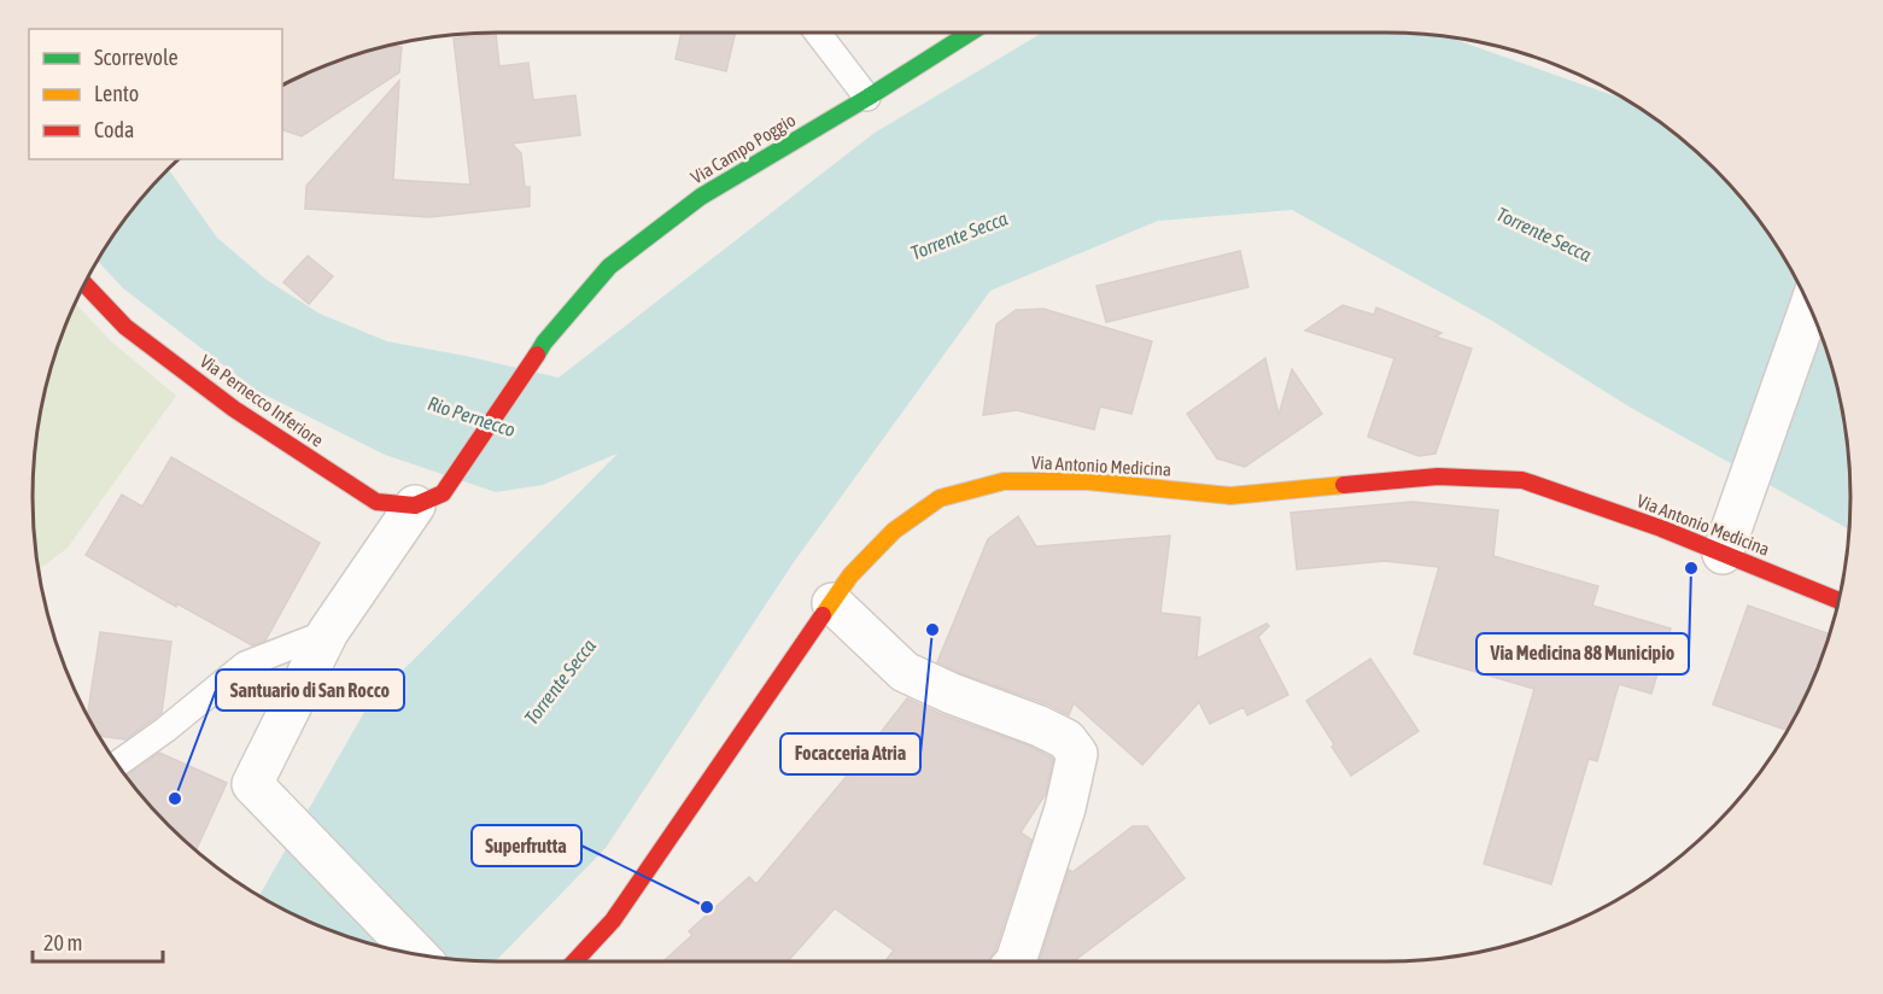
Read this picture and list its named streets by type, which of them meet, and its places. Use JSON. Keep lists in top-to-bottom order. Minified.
{"streets":{"main road":["Via Campo Poggio","Via Pernecco Inferiore","Via Antonio Medicina"]},"crossings":[["Via Campo Poggio","Via Pernecco Inferiore"]],"water":["Torrente Secca","Rio Pernecco"],"places":["Via Medicina 88 Municipio","Focacceria Atria","Santuario di San Rocco","Superfrutta"],"legend":["Scorrevole","Lento","Coda"],"scale_bar":"20 m"}
